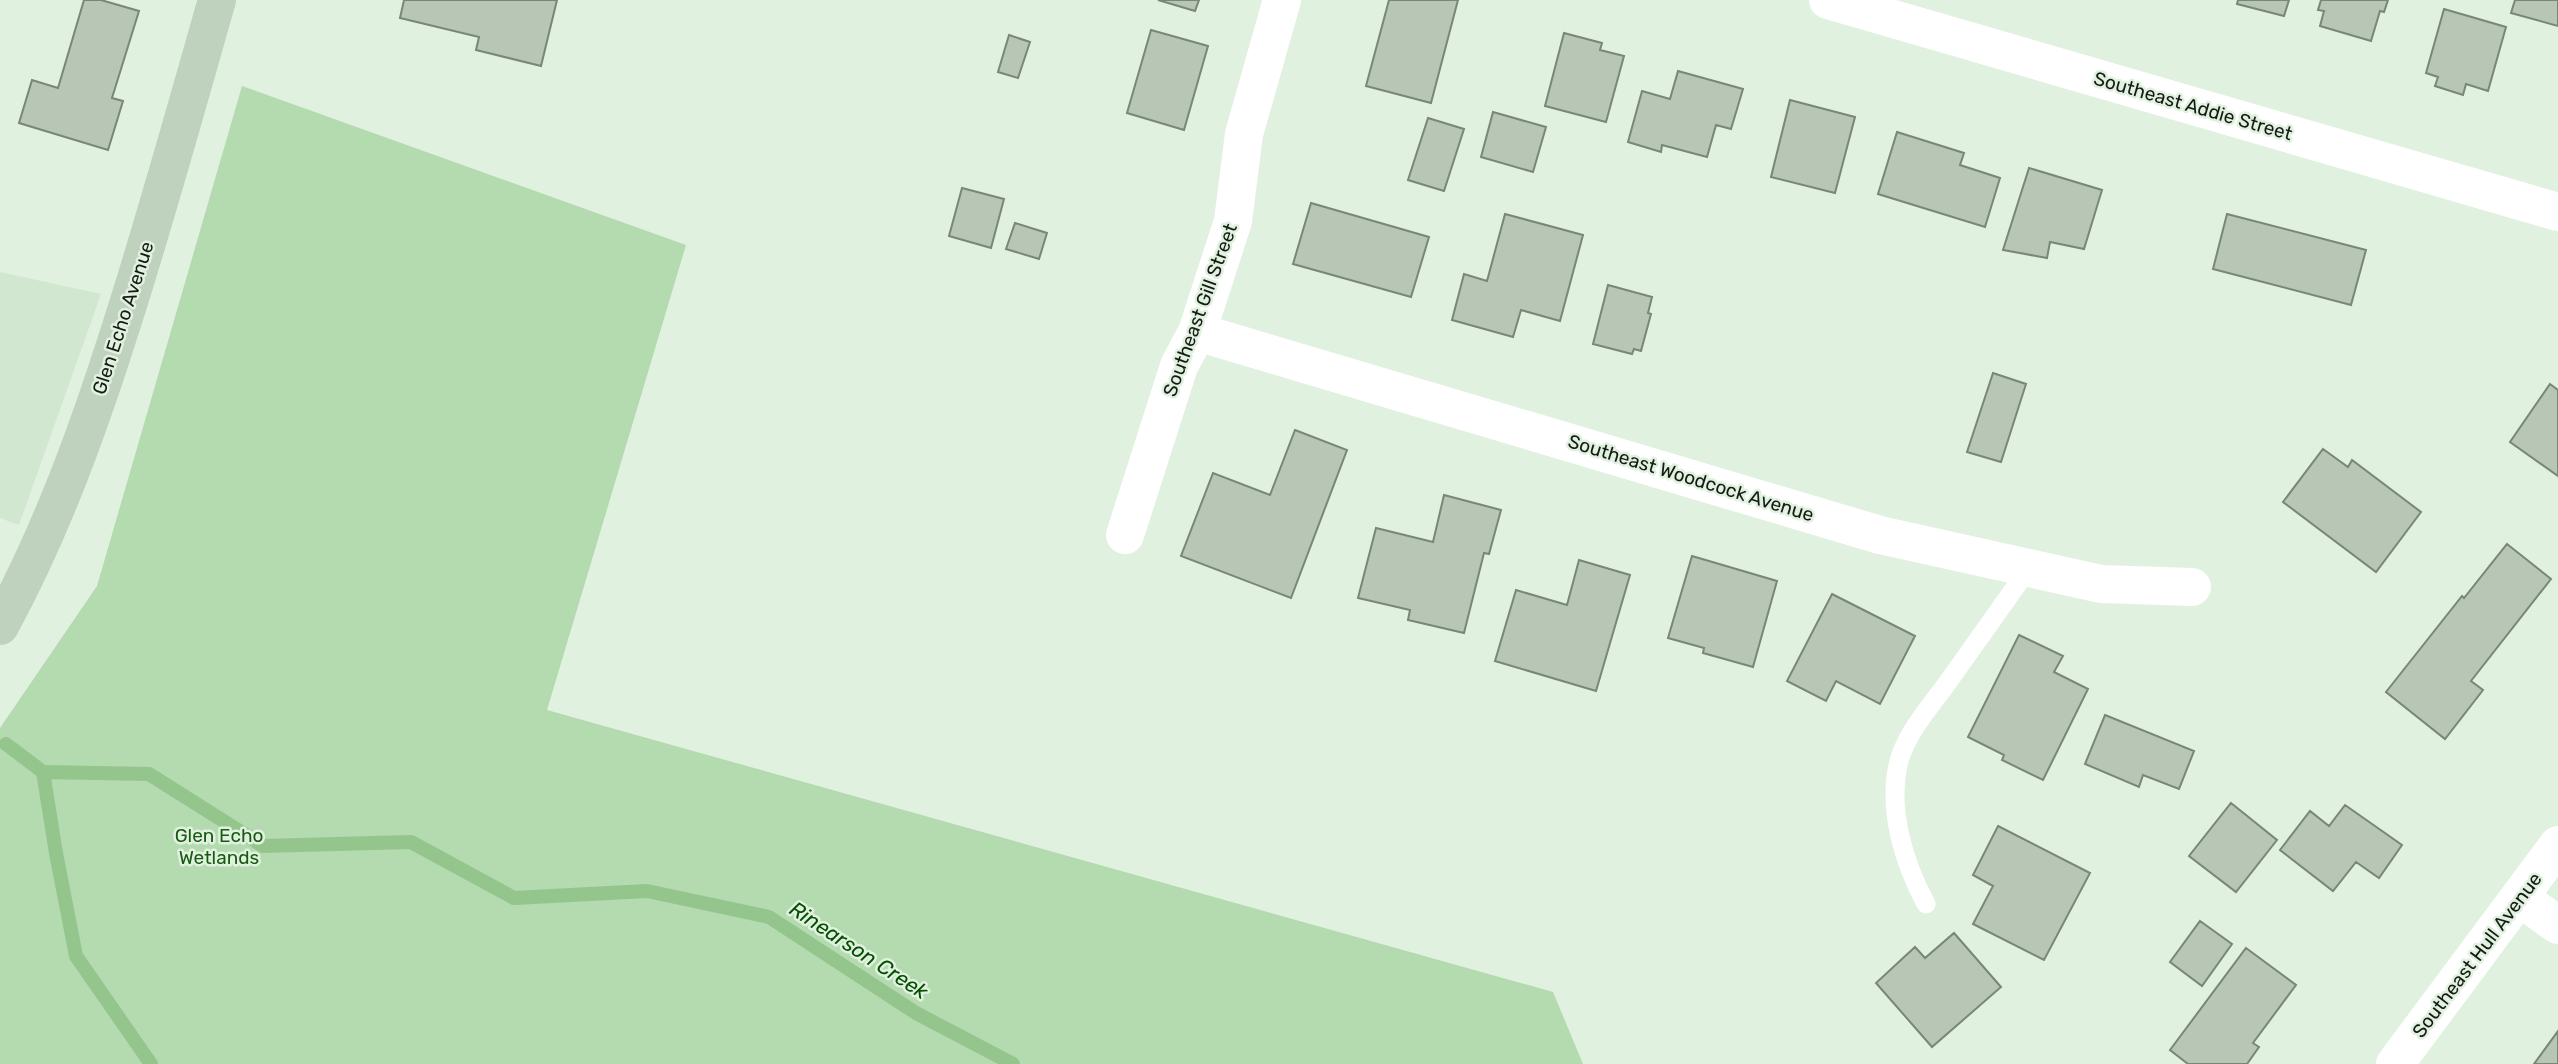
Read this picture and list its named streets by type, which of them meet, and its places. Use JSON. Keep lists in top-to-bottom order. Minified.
{"streets":{"street":["Southeast Addie Street","Southeast Gill Street","Glen Echo Avenue","Southeast Woodcock Avenue","Southeast Hull Avenue"]},"crossings":[["Southeast Gill Street","Southeast Woodcock Avenue"]],"water":["Rinearson Creek"],"parks":["Glen Echo Wetlands"]}
